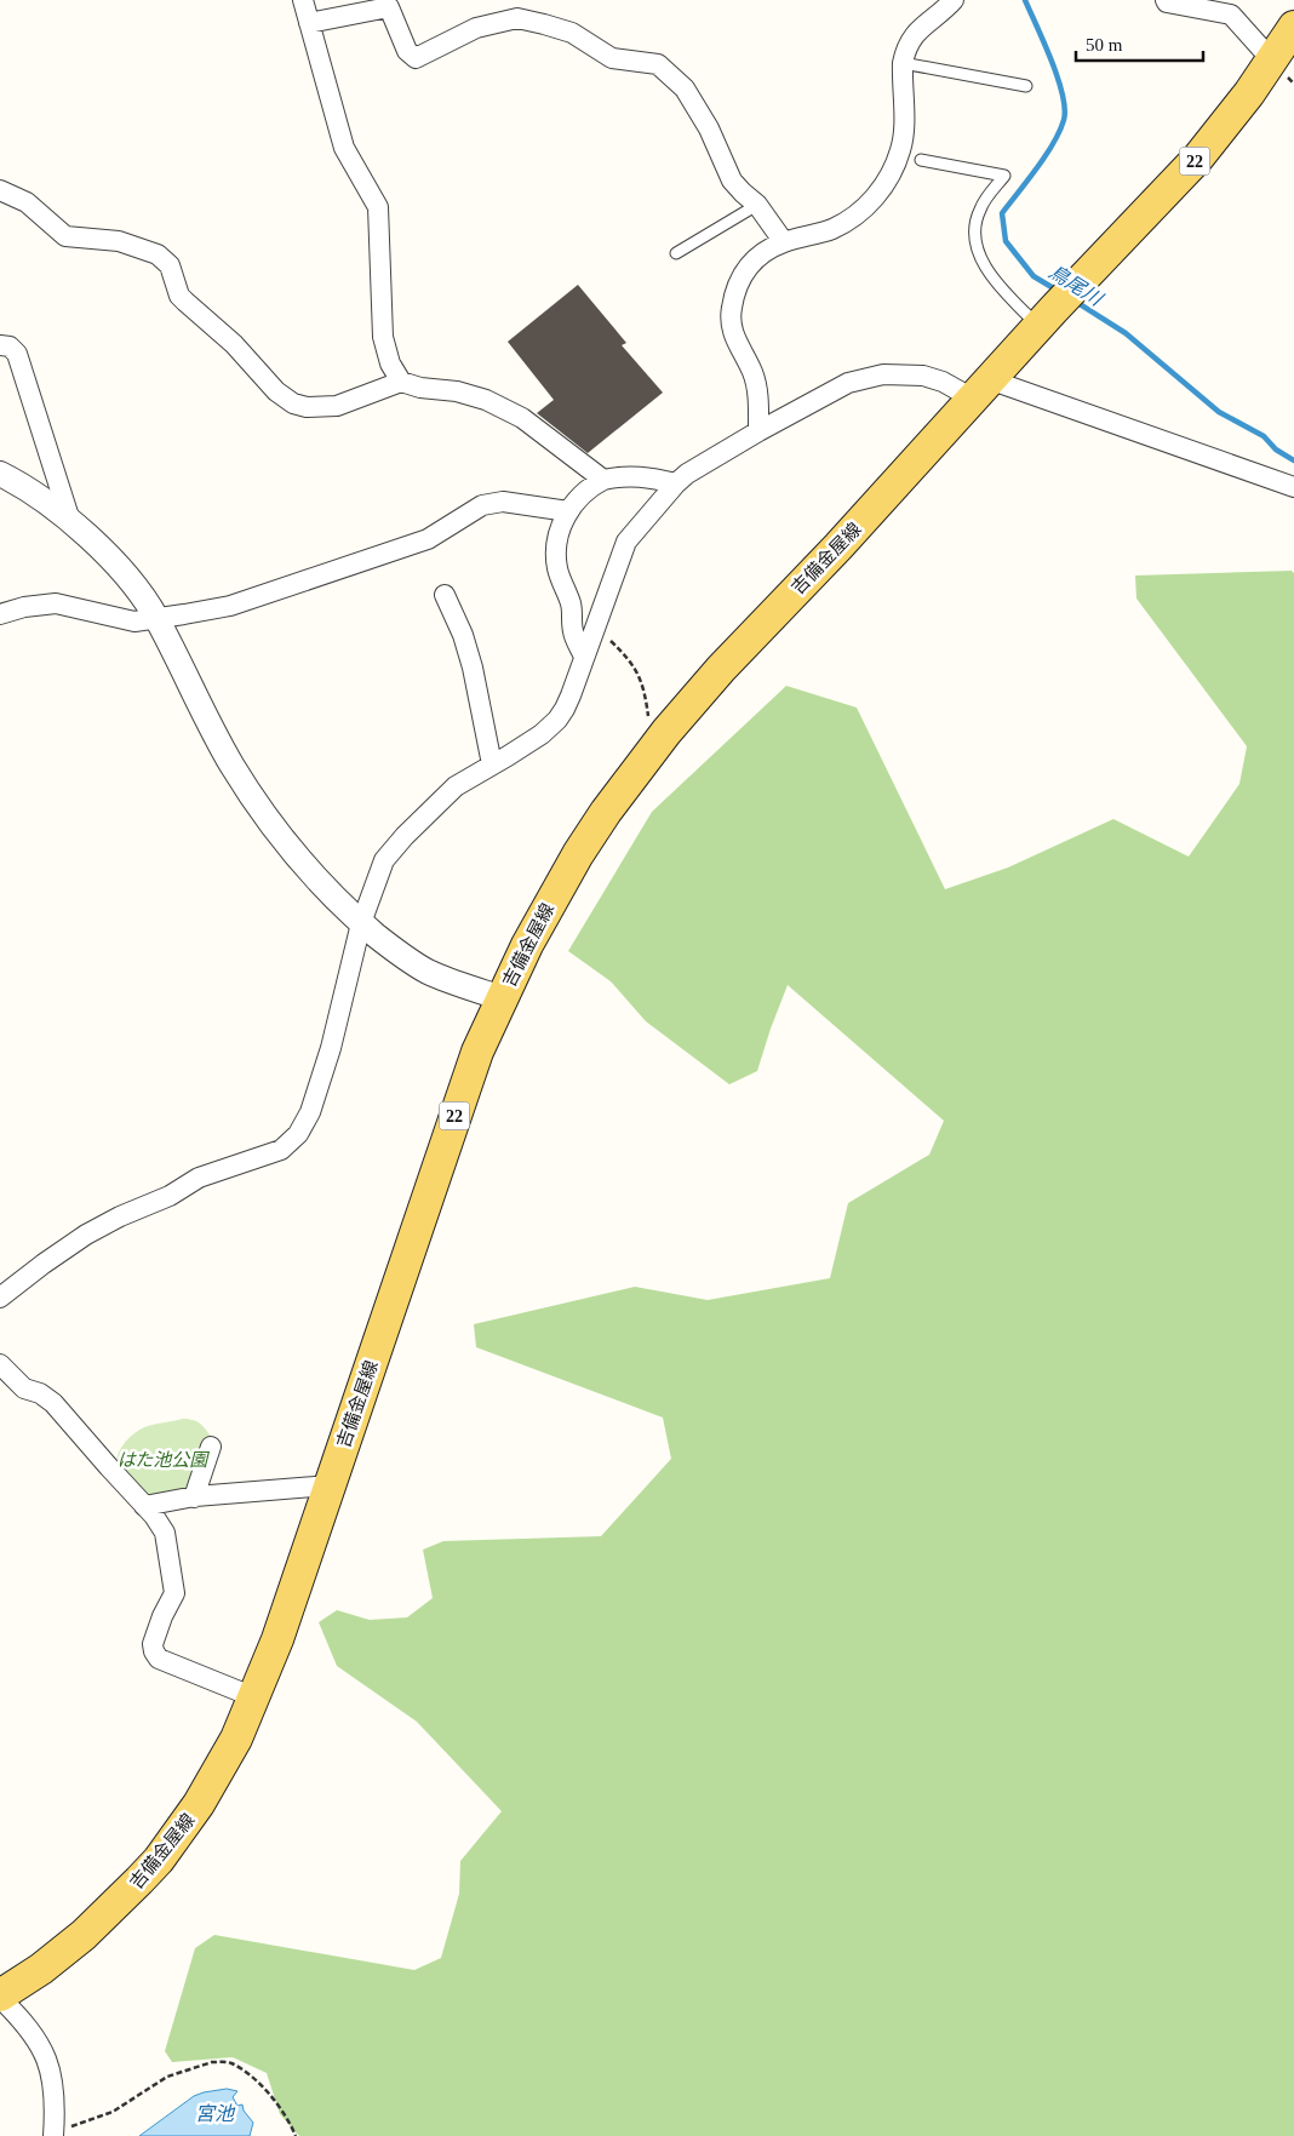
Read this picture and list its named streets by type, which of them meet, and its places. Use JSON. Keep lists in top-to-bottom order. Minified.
{"streets":{"main road":["22","吉備金屋線"]},"water":["鳥尾川","宮池"],"parks":["はた池公園"],"scale_bar":"50 m"}
